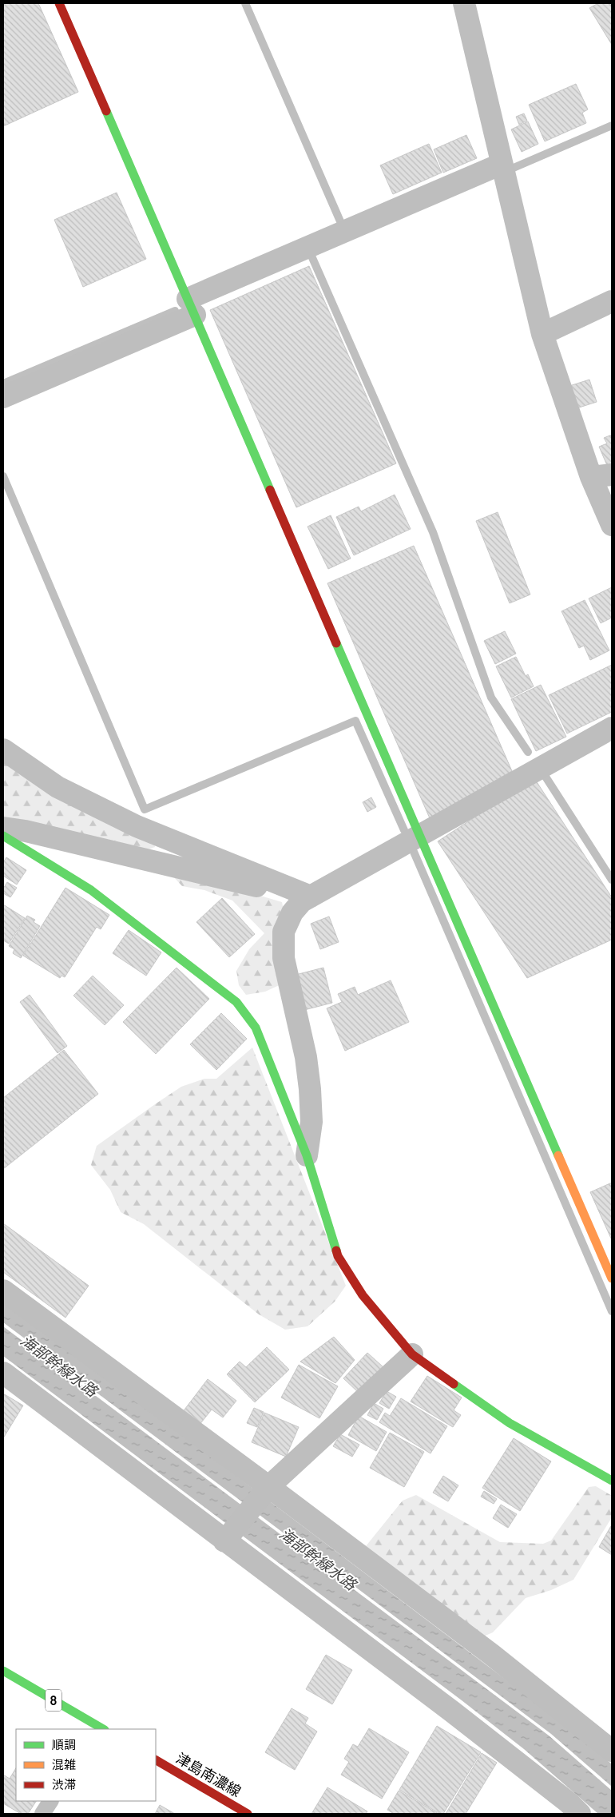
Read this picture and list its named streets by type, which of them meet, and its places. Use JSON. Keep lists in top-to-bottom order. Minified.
{"streets":{"street":["8","津島南濃線"]},"water":["海部幹線水路"],"legend":["順調","混雑","渋滞"]}
